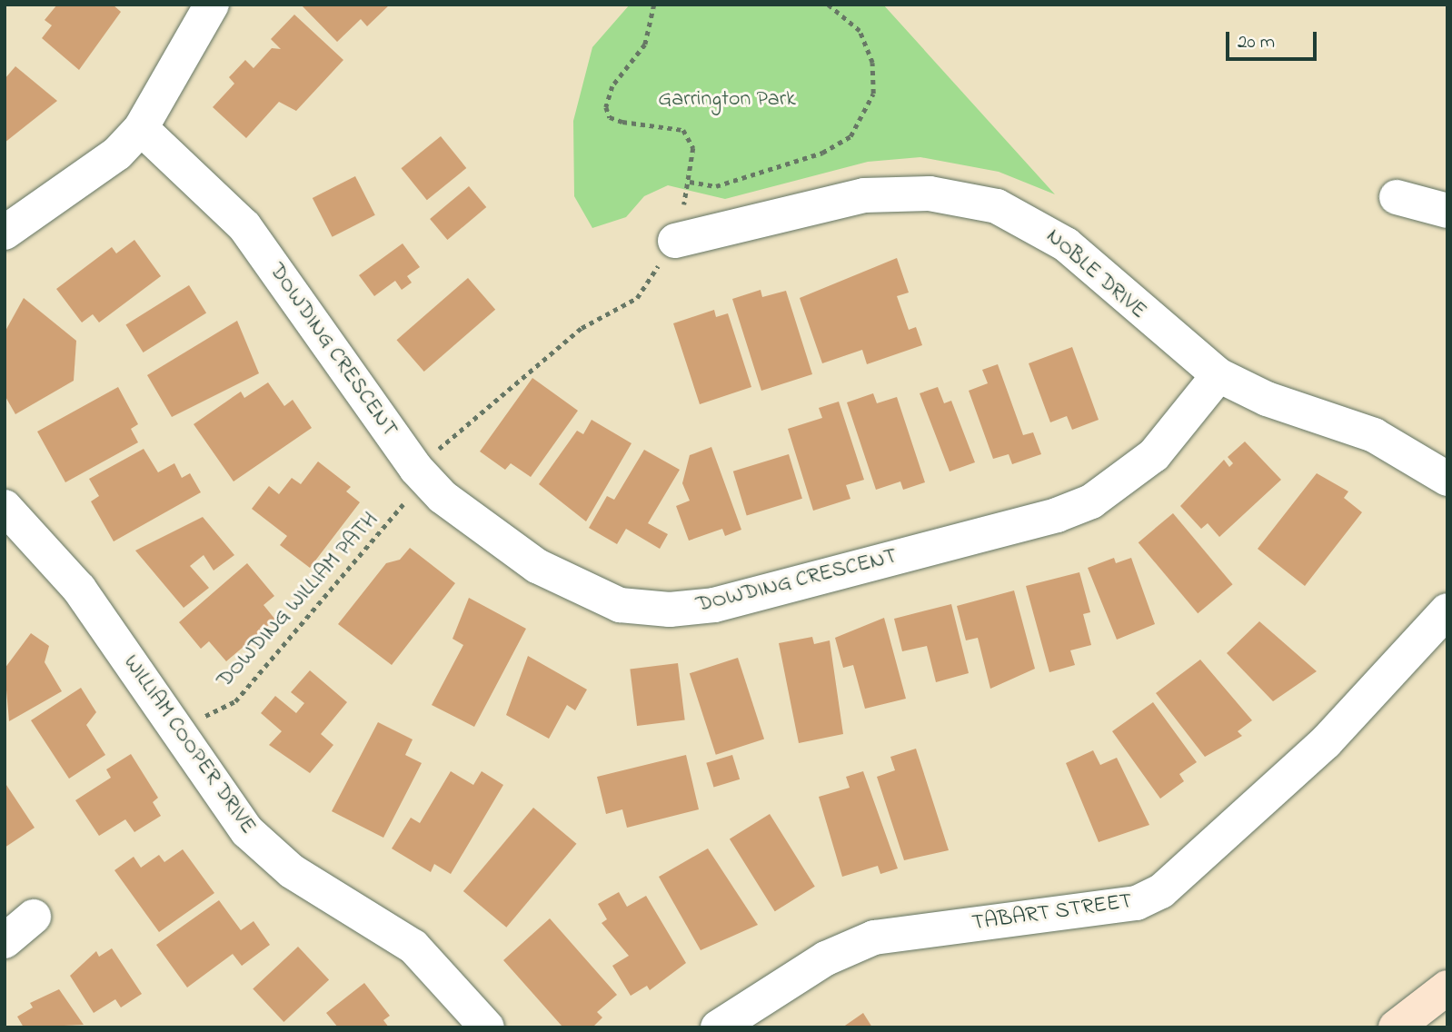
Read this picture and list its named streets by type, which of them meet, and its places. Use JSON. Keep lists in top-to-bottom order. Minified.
{"streets":{"street":["NOBLE DRIVE","DOWDING CRESCENT","WILLIAM COOPER DRIVE","TABART STREET"],"path":["DOWDING WILLIAM PATH"]},"crossings":[["NOBLE DRIVE","DOWDING CRESCENT"],["DOWDING CRESCENT","DOWDING WILLIAM PATH"],["DOWDING WILLIAM PATH","WILLIAM COOPER DRIVE"]],"parks":["Garrington Park"],"scale_bar":"20 m"}
